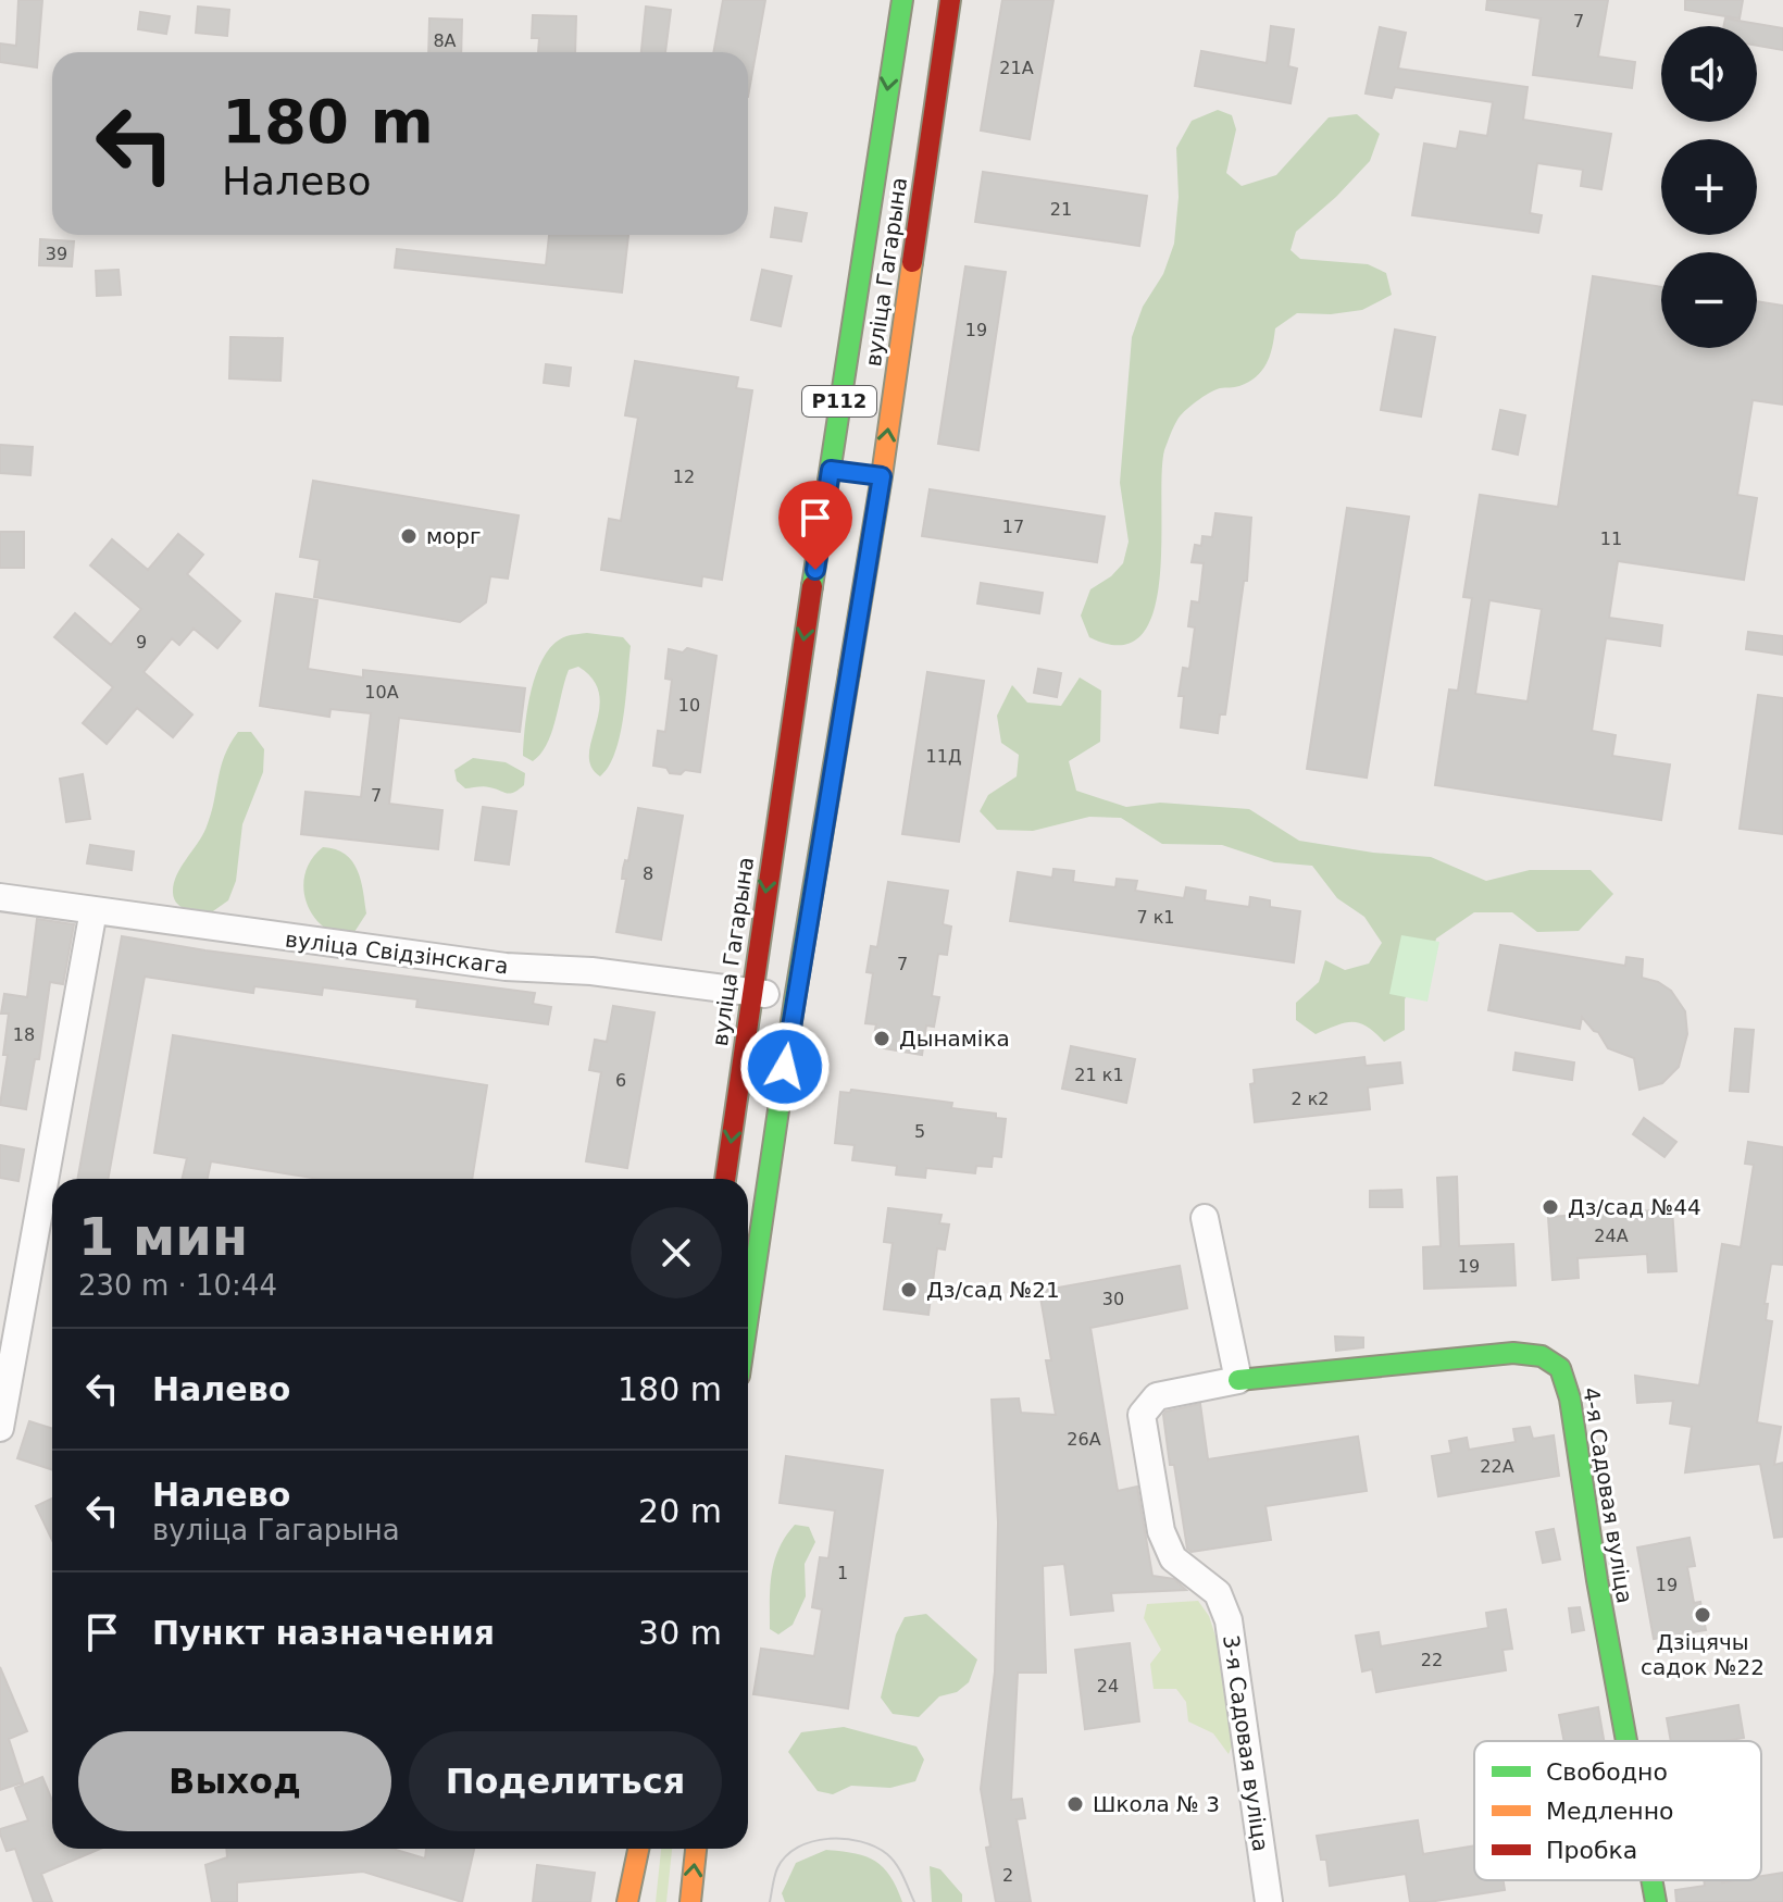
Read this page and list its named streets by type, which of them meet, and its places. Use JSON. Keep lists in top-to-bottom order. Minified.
{"streets":{"main road":["вуліца Гагарына","Р112","4-я Садовая вуліца"],"street":["вуліца Свідзінскага","3-я Садовая вуліца"]},"crossings":[["вуліца Гагарына","вуліца Свідзінскага"],["4-я Садовая вуліца","3-я Садовая вуліца"]],"places":["морг","Дынаміка","Дз/сад №44","Дз/сад №21","Дзіцячы садок №22","Школа № 3"],"house_numbers":["7","8А","21А","21","39","19","12","17","11","9","10А","10","11Д","7","8","7 к1","7","18","21 к1","6","2 к2","5","24А","19","30","26А","22А","1","19","22","24","2"],"legend":["Свободно","Медленно","Пробка"],"page":{"map_buttons":["+","−"],"turn":["180 m","Налево"],"heading":["1 мин","230 m · 10:44"],"list":[{"name":"Налево","value":"180 m"},{"name":"Налево","note":"вуліца Гагарына","value":"20 m"},{"name":"Пункт назначения","value":"30 m"}],"buttons":["Выход","Поделиться"]}}
